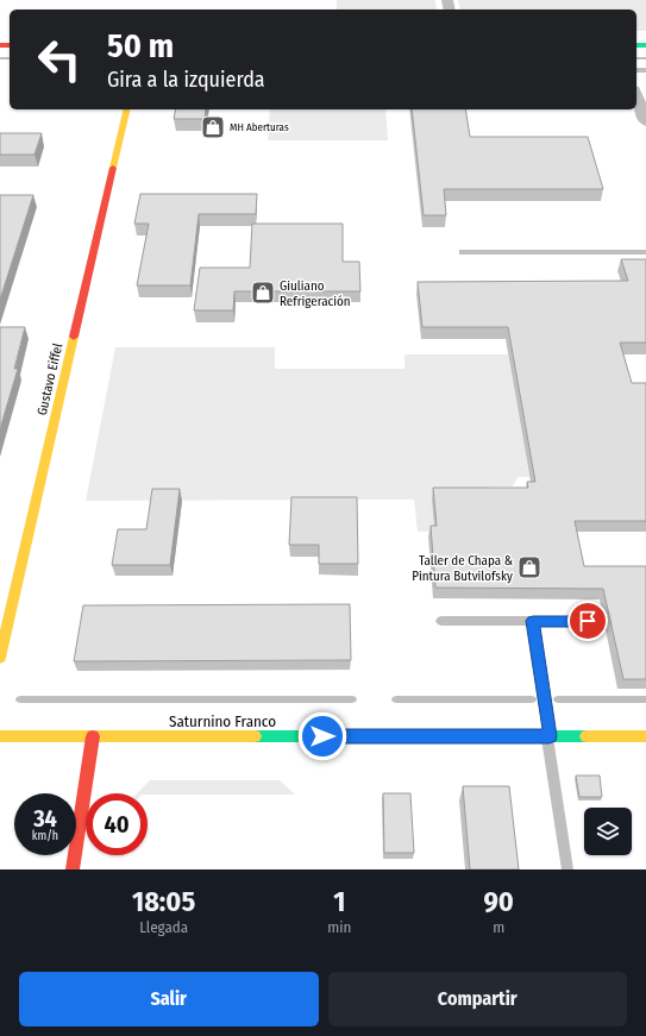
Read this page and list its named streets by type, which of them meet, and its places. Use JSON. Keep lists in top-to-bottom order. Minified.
{"streets":{"street":["Gustavo Eiffel","Saturnino Franco"]},"places":{"shop":["MH Aberturas","Giuliano Refrigeración","Taller de Chapa & Pintura Butvilofsky"]},"page":{"turn":["50 m","Gira a la izquierda"],"speed":"34 km/h","limit":"40","eta":["18:05","Llegada","1","min","90","m"],"buttons":["Salir","Compartir"]}}
